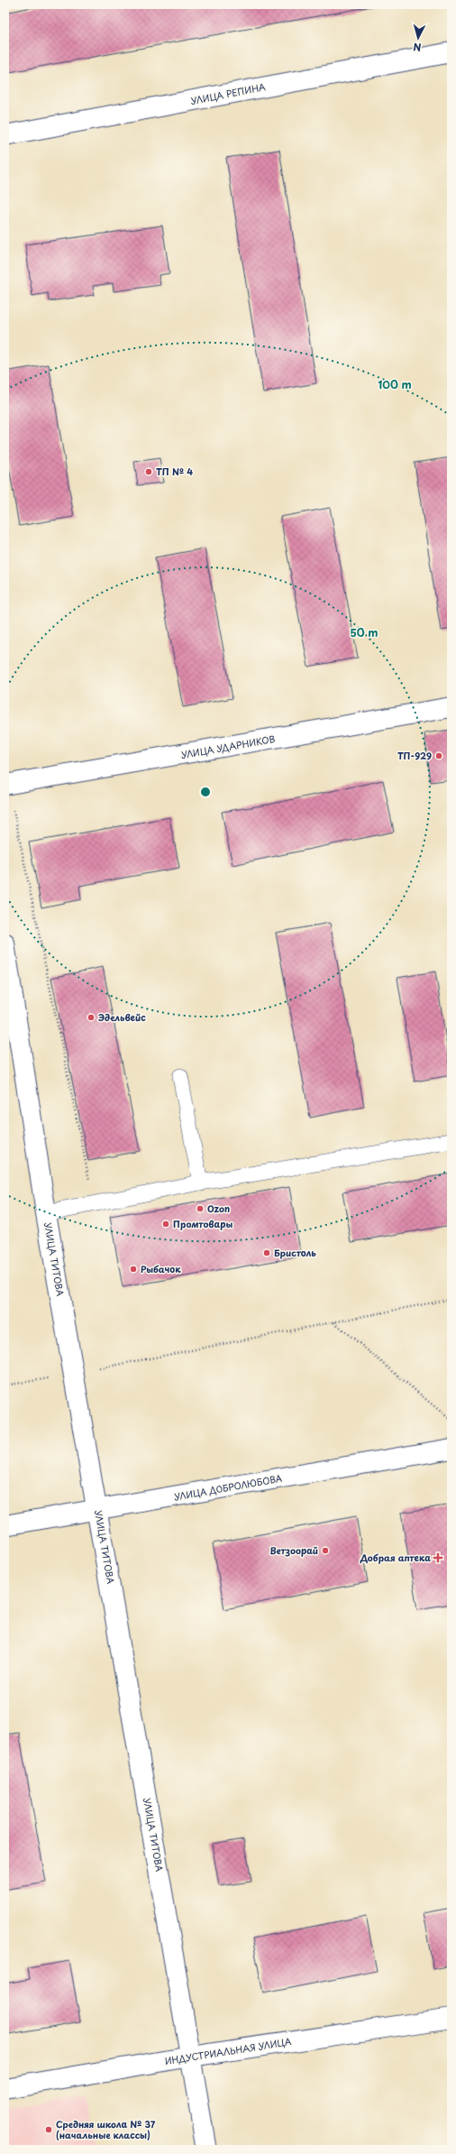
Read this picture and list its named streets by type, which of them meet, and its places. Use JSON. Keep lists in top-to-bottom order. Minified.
{"streets":{"street":["УЛИЦА РЕПИНА","УЛИЦА УДАРНИКОВ","УЛИЦА ТИТОВА","УЛИЦА ДОБРОЛЮБОВА","ИНДУСТРИАЛЬНАЯ УЛИЦА"]},"crossings":[["УЛИЦА ТИТОВА","УЛИЦА ДОБРОЛЮБОВА"],["УЛИЦА ТИТОВА","ИНДУСТРИАЛЬНАЯ УЛИЦА"]],"places":{"other":["ТП № 4","ТП-929","Эдельвейс","Ozon","Промтовары","Бристоль","Рыбачок","Ветзоорай","Средняя школа № 37 (начальные классы)"],"health":["Добрая аптека"]},"north":"bottom","rings":["100 m","50 m"]}
